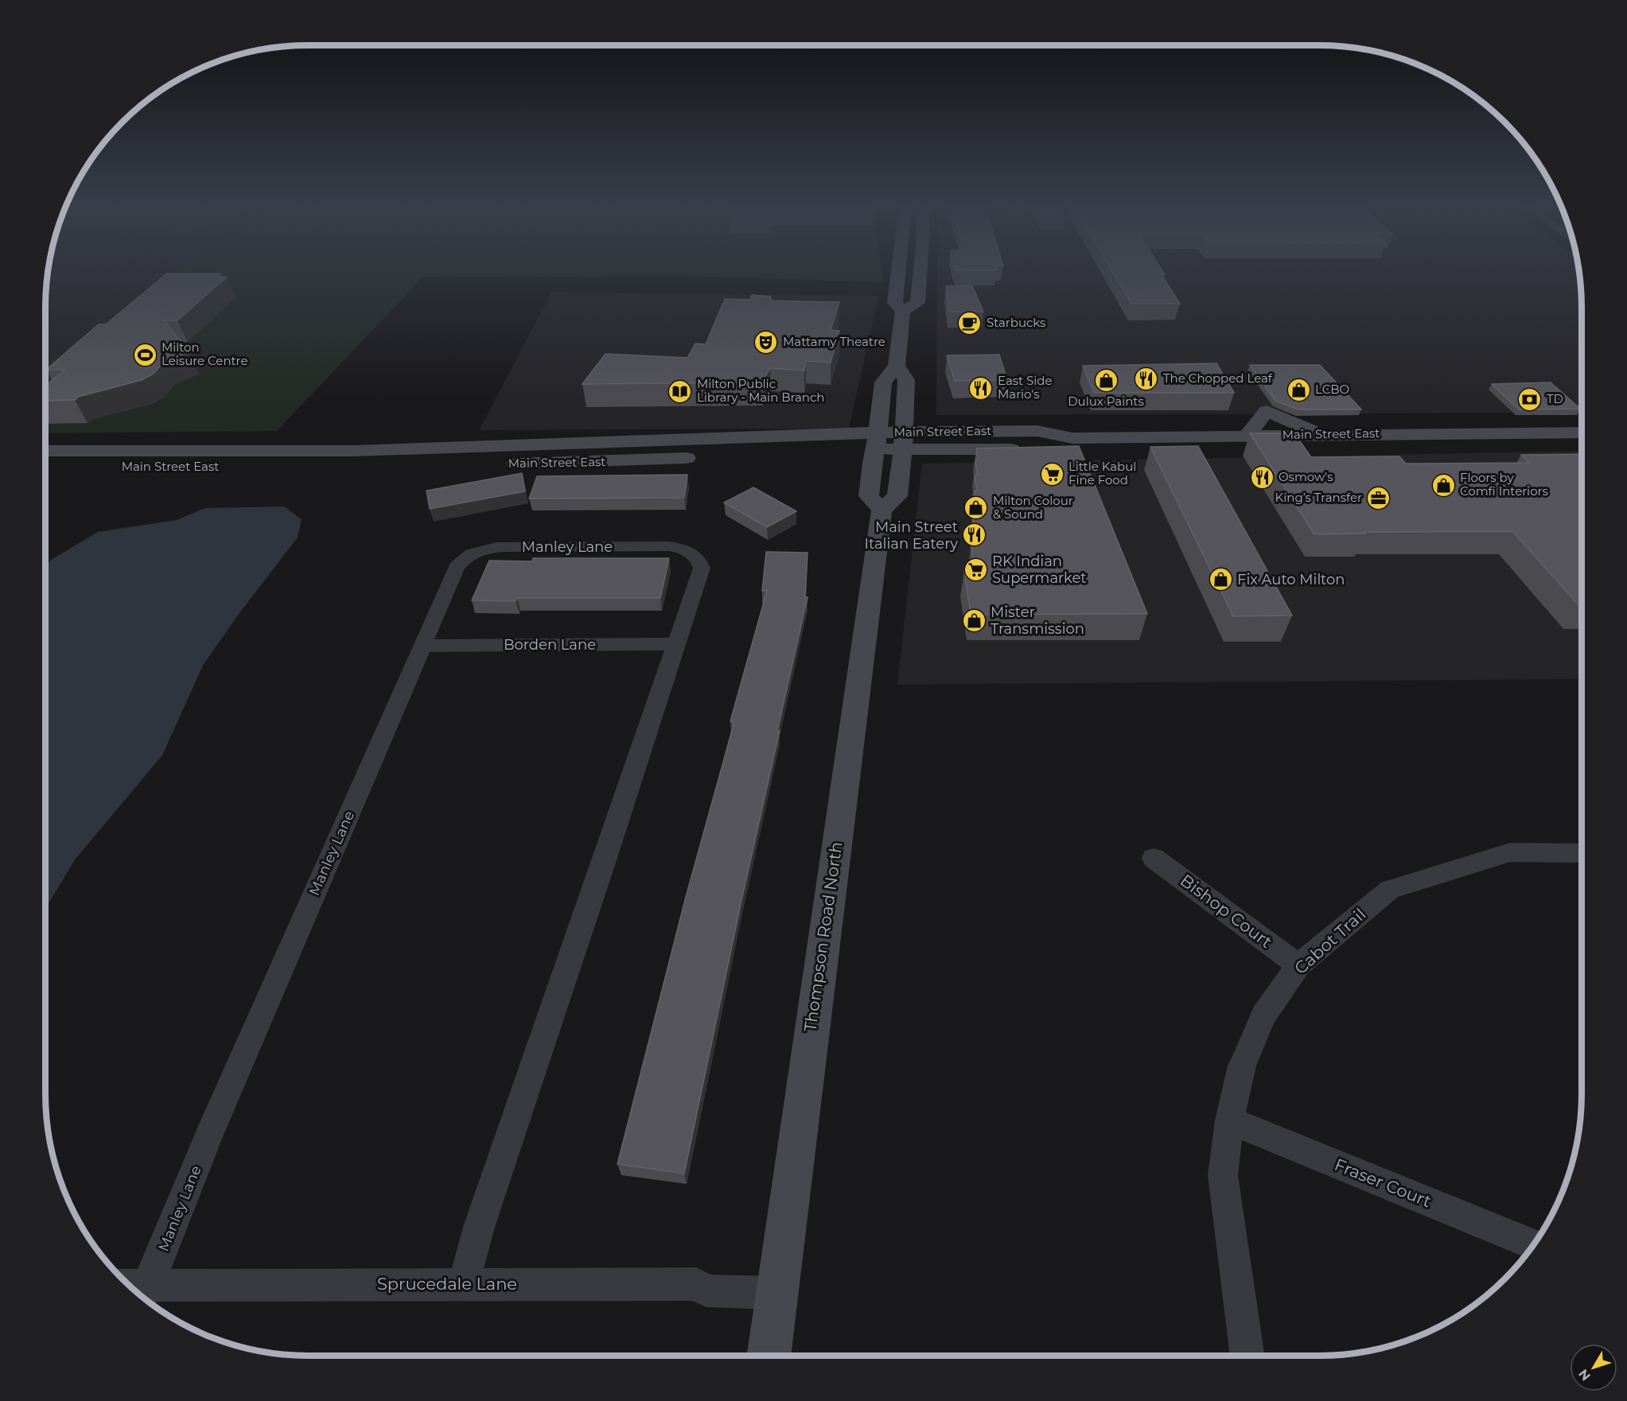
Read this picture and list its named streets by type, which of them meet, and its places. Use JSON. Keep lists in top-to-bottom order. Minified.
{"streets":{"main road":["Main Street East","Thompson Road North"],"street":["Manley Lane","Borden Lane","Bishop Court","Cabot Trail","Fraser Court","Sprucedale Lane"]},"crossings":[["Manley Lane","Borden Lane"],["Manley Lane","Sprucedale Lane"],["Bishop Court","Cabot Trail"],["Thompson Road North","Sprucedale Lane"],["Cabot Trail","Fraser Court"]],"places":{"cafe":["Starbucks"],"theatre":["Mattamy Theatre"],"sports":["Milton Leisure Centre"],"restaurant":["The Chopped Leaf","East Side Mario's","Osmow's","Main Street Italian Eatery"],"shop":["Dulux Paints","LCBO","Floors by Comfi Interiors","Milton Colour & Sound","Fix Auto Milton","Mister Transmission"],"library":["Milton Public Library - Main Branch"],"bank":["TD"],"supermarket":["Little Kabul Fine Food","RK Indian Supermarket"],"office":["King’s Transfer"]},"north":"bottom left"}
